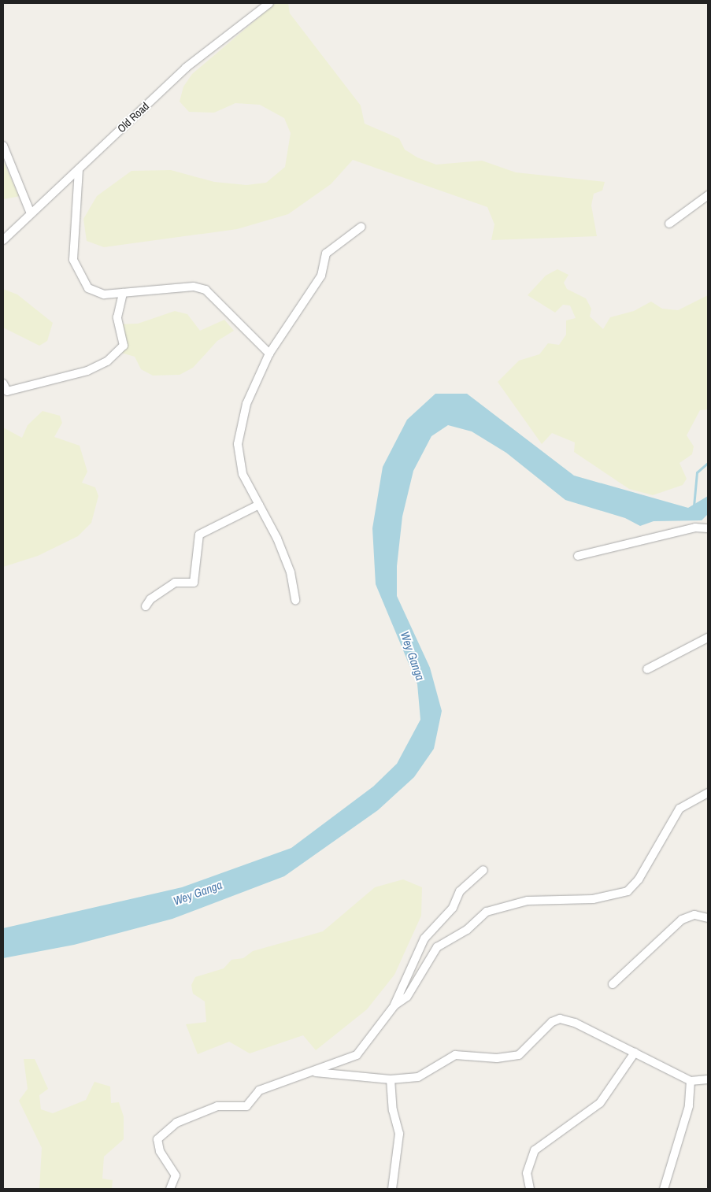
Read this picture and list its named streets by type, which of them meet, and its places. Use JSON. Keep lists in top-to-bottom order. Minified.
{"streets":{"street":["Old Road"]},"water":["Wey Ganga"]}
